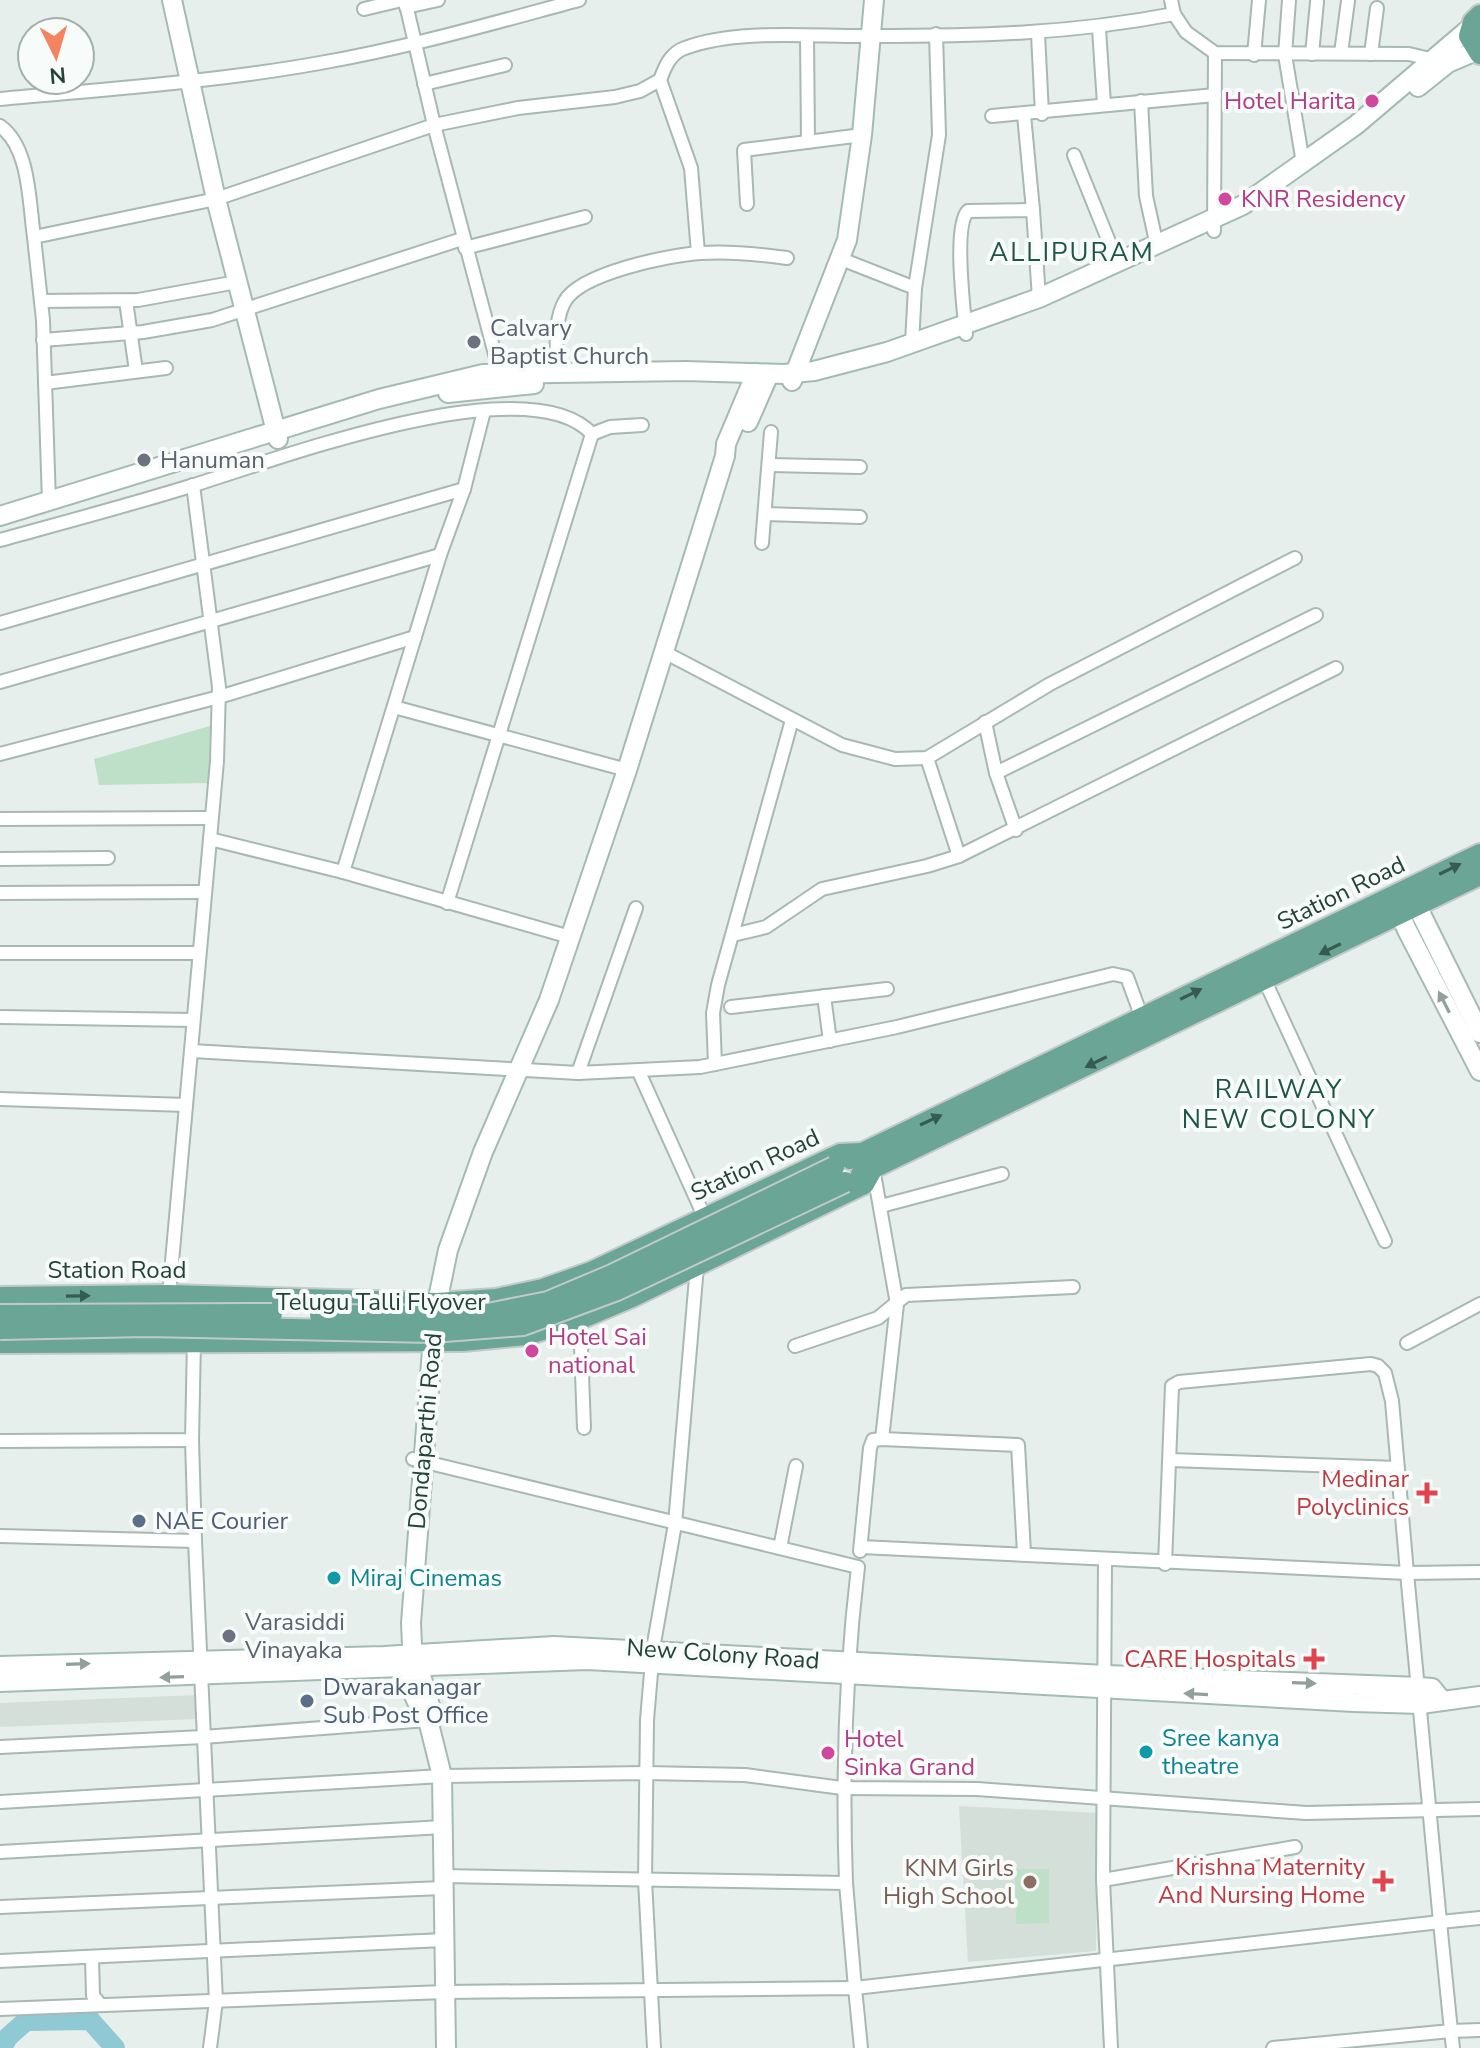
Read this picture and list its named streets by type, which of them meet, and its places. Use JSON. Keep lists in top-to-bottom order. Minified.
{"streets":{"main road":["Station Road","Telugu Talli Flyover","Dondaparthi Road","New Colony Road"]},"crossings":[["Station Road","Telugu Talli Flyover"],["Station Road","Dondaparthi Road"],["Dondaparthi Road","New Colony Road"]],"districts":["ALLIPURAM","RAILWAY NEW COLONY"],"places":{"other":["Hotel Harita","KNR Residency","Calvary Baptist Church","Hanuman","Hotel Sai national","NAE Courier","Miraj Cinemas","Varasiddi Vinayaka","Dwarakanagar Sub Post Office","Sree kanya theatre","Hotel Sinka Grand","KNM Girls High School"],"health":["Medinar Polyclinics","CARE Hospitals","Krishna Maternity And Nursing Home"]},"north":"bottom"}
